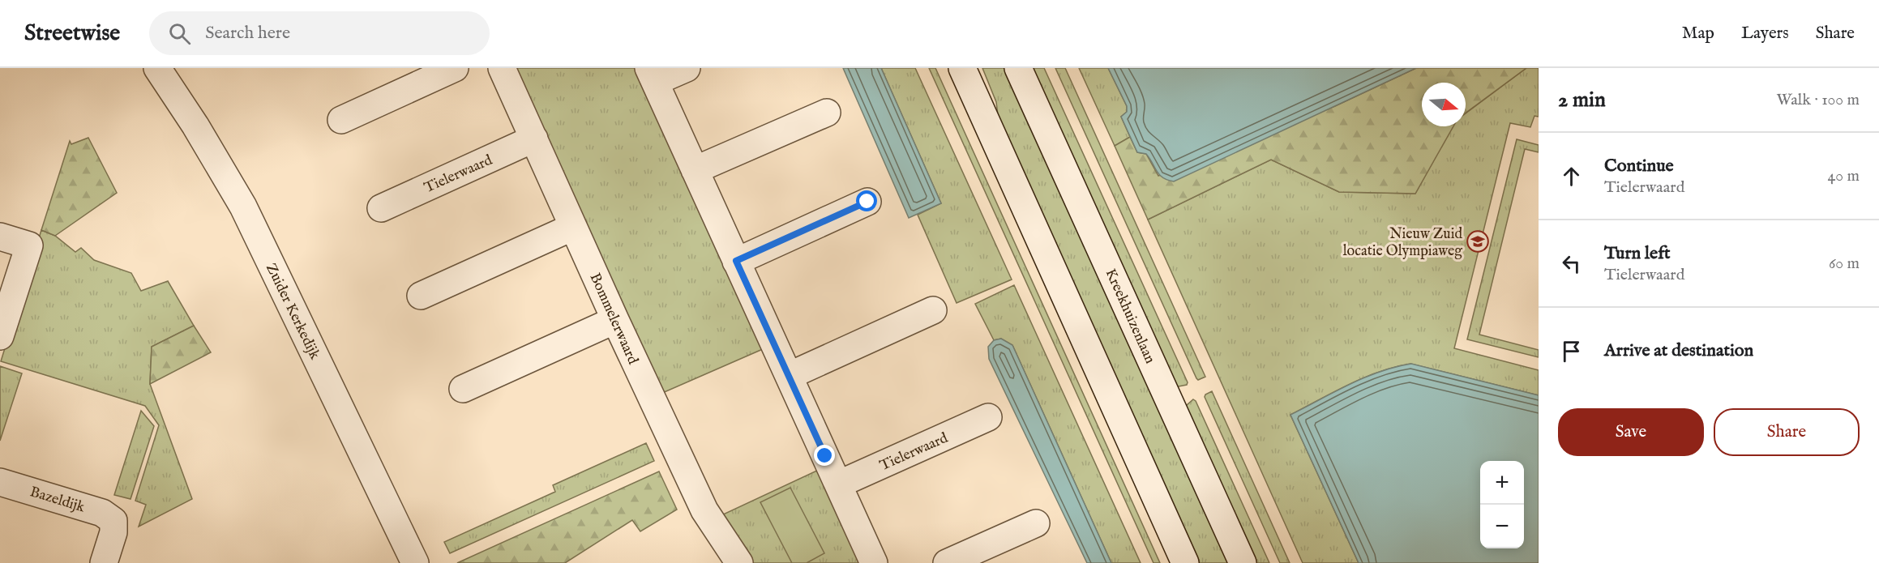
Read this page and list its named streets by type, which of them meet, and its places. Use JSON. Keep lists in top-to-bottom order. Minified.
{"streets":{"street":["Tielerwaard","Zuider Kerkedijk","Kreekhuizenlaan","Bommelerwaard","Bazeldijk"]},"crossings":[["Tielerwaard","Bommelerwaard"]],"places":{"school or university":["Nieuw Zuid locatie Olympiaweg"]},"north":"right","page":{"header":"Streetwise","search":"Search here","nav":["Map","Layers","Share"],"heading":["2 min","Walk · 100 m"],"list":[["Continue","Tielerwaard","40 m"],["Turn left","Tielerwaard","60 m"],"Arrive at destination"],"buttons":["Save","Share"],"map_buttons":["+","−"]}}
